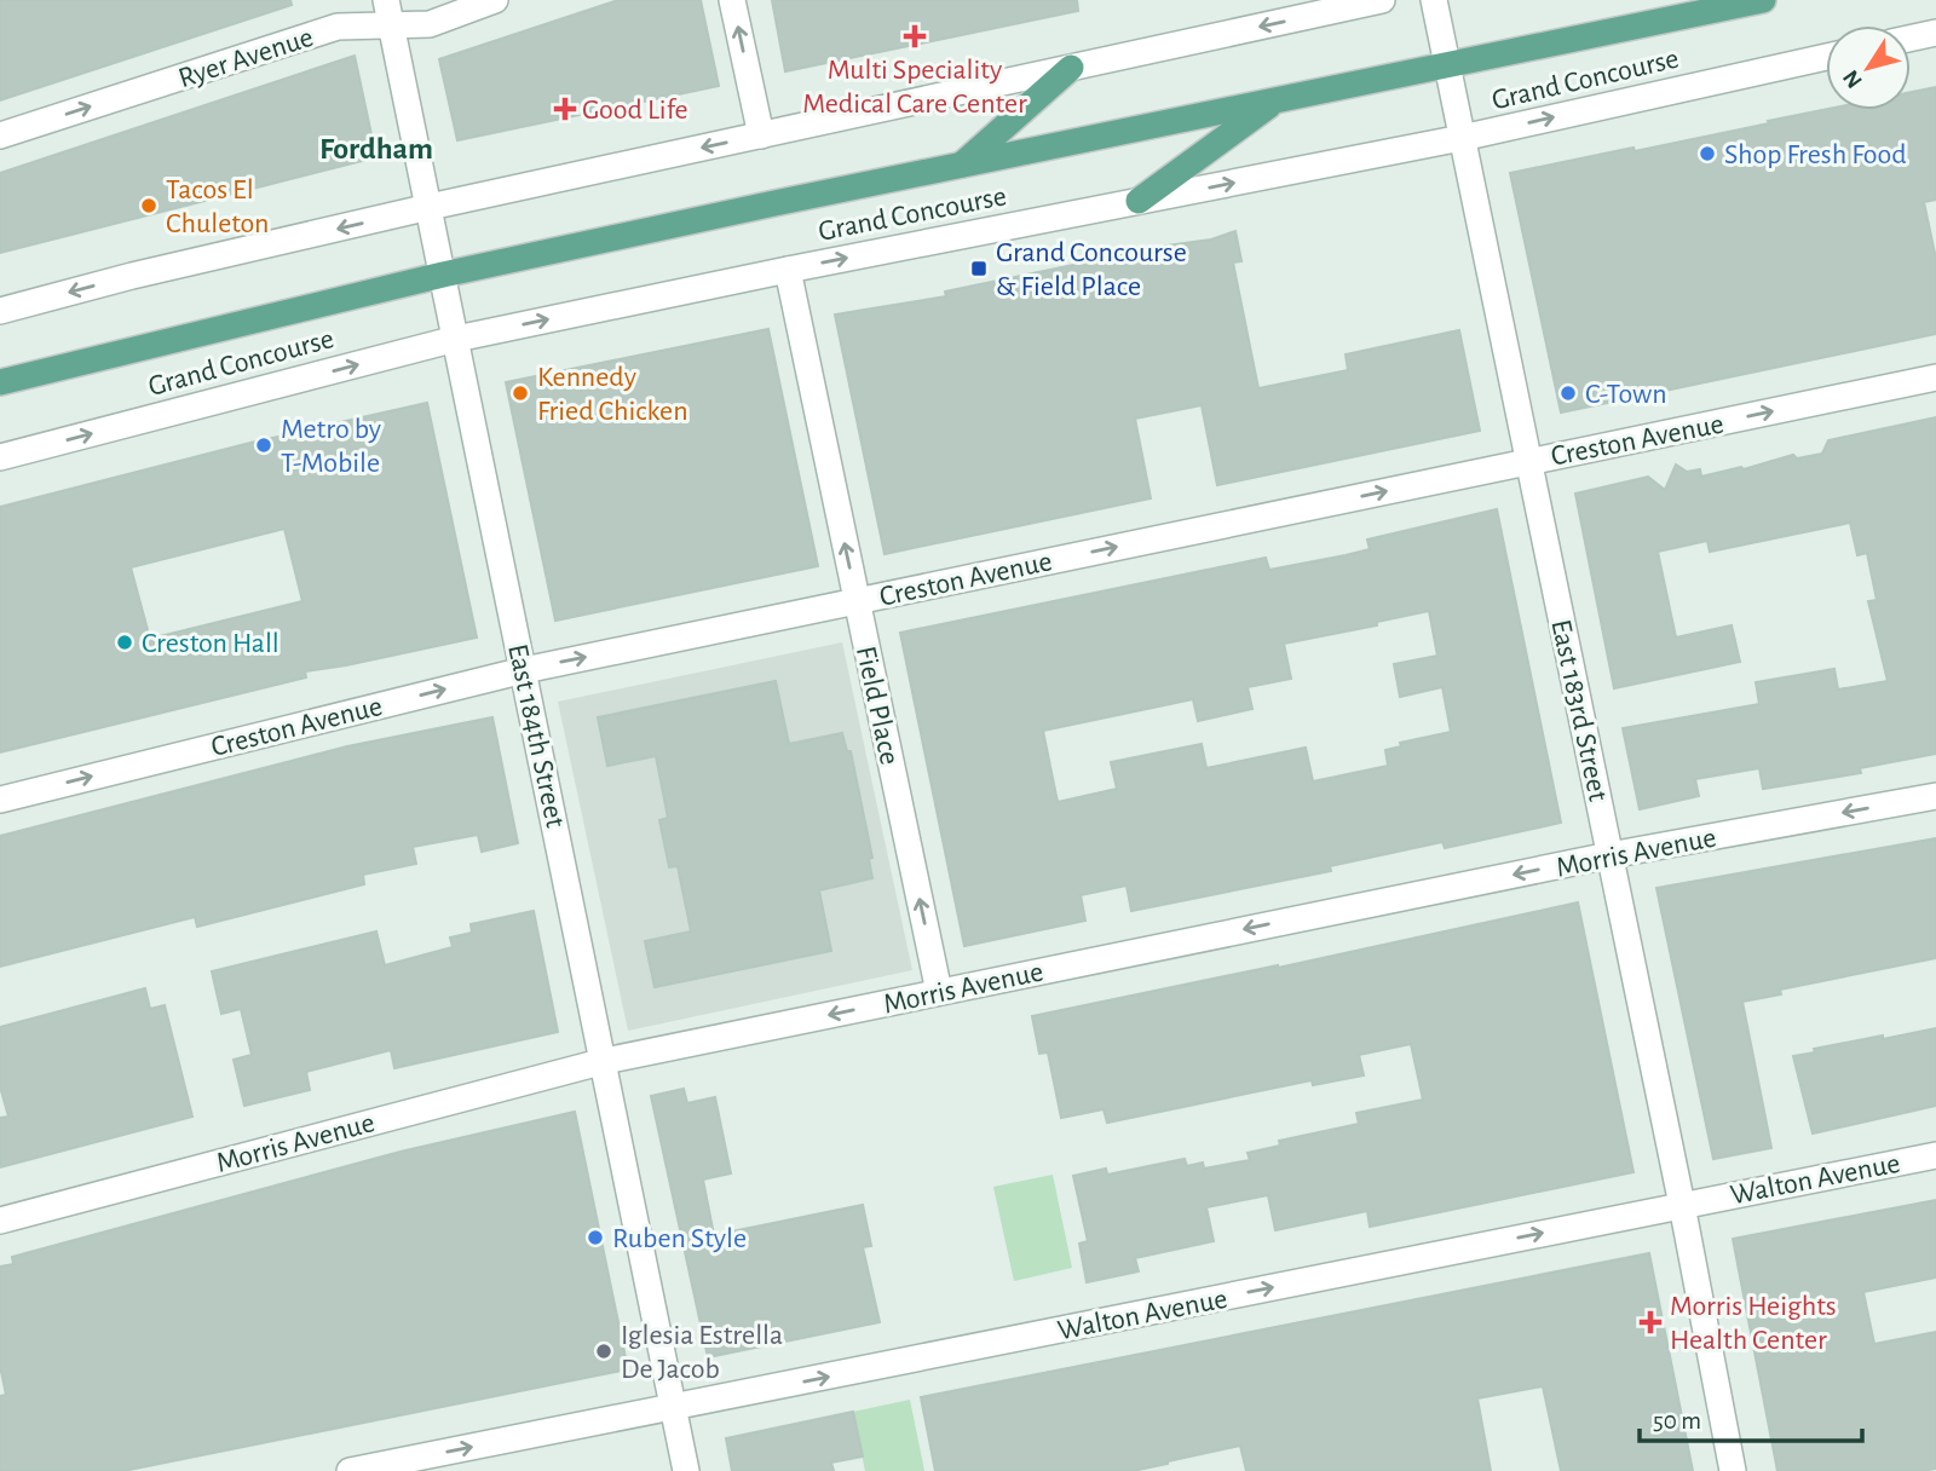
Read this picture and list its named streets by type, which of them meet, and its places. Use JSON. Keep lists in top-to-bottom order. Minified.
{"streets":{"main road":["Grand Concourse"],"street":["Ryer Avenue","Creston Avenue","Field Place","East 183rd Street","East 184th Street","Morris Avenue","Walton Avenue"]},"crossings":[["Ryer Avenue","East 184th Street"],["Grand Concourse","Field Place"],["Grand Concourse","East 183rd Street"],["Grand Concourse","East 184th Street"],["Creston Avenue","Field Place"],["Creston Avenue","East 183rd Street"],["Creston Avenue","East 184th Street"],["Field Place","Morris Avenue"],["East 183rd Street","Morris Avenue"],["East 183rd Street","Walton Avenue"],["East 184th Street","Morris Avenue"],["East 184th Street","Walton Avenue"]],"one_way":["Creston Avenue","Field Place","Morris Avenue","Walton Avenue"],"districts":["Fordham"],"places":{"health":["Multi Speciality Medical Care Center","Good Life","Morris Heights Health Center"],"other":["Shop Fresh Food","Tacos El Chuleton","Kennedy Fried Chicken","C-Town","Metro by T-Mobile","Creston Hall","Ruben Style","Iglesia Estrella De Jacob"],"transit":["Grand Concourse & Field Place"]},"scale_bar":"50 m","north":"bottom left"}
